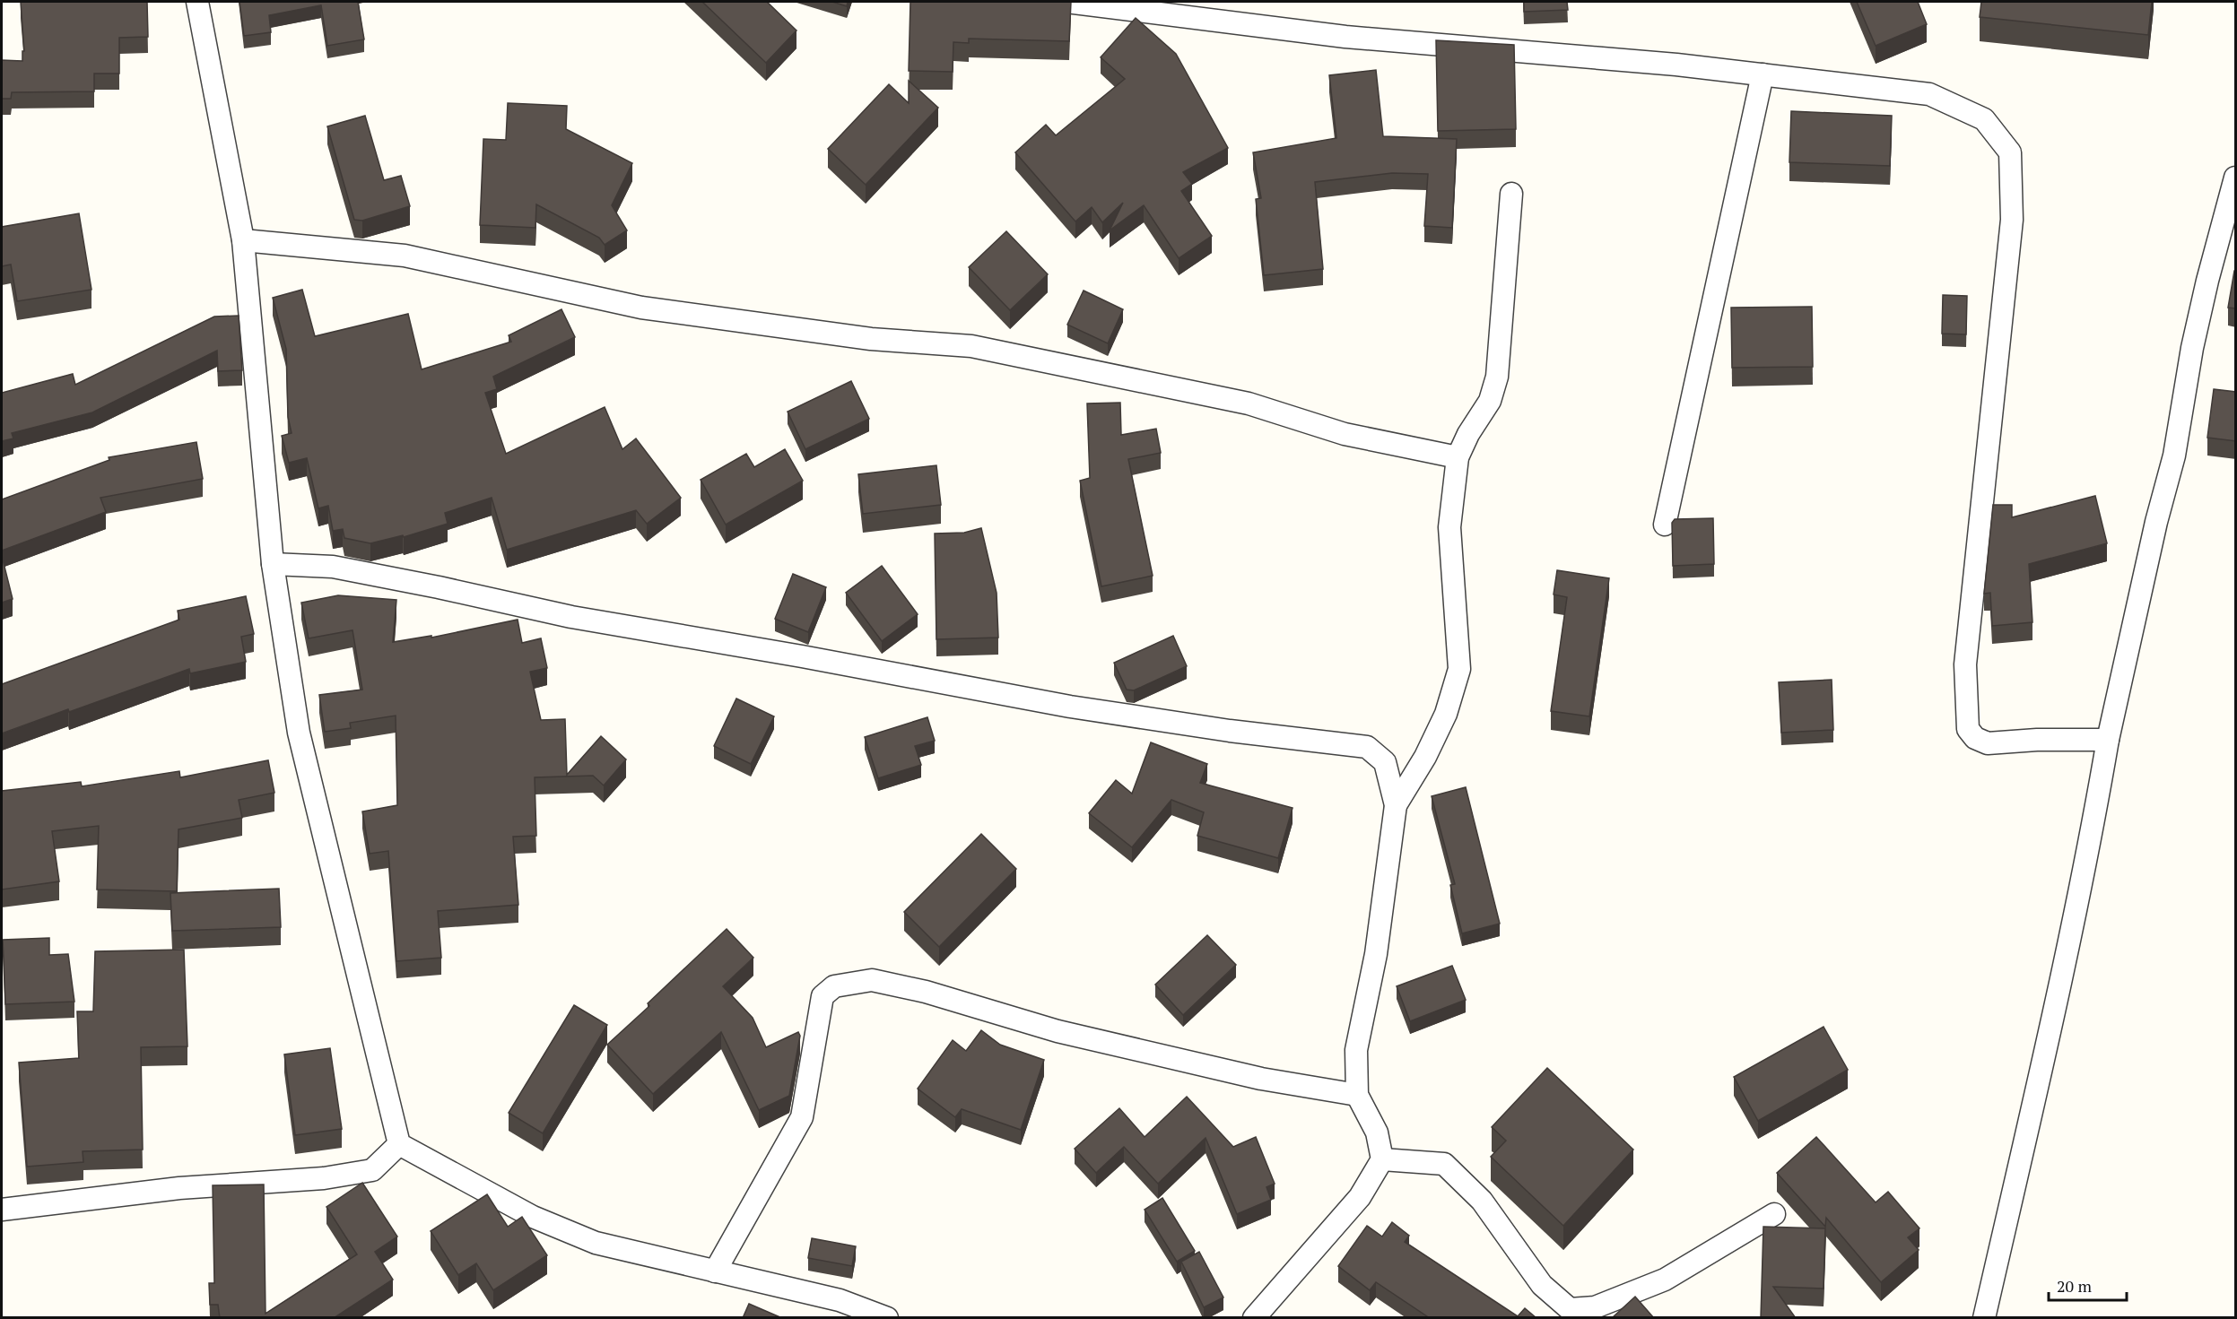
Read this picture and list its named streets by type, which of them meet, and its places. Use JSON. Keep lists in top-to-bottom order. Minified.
{"scale_bar":"20 m"}
